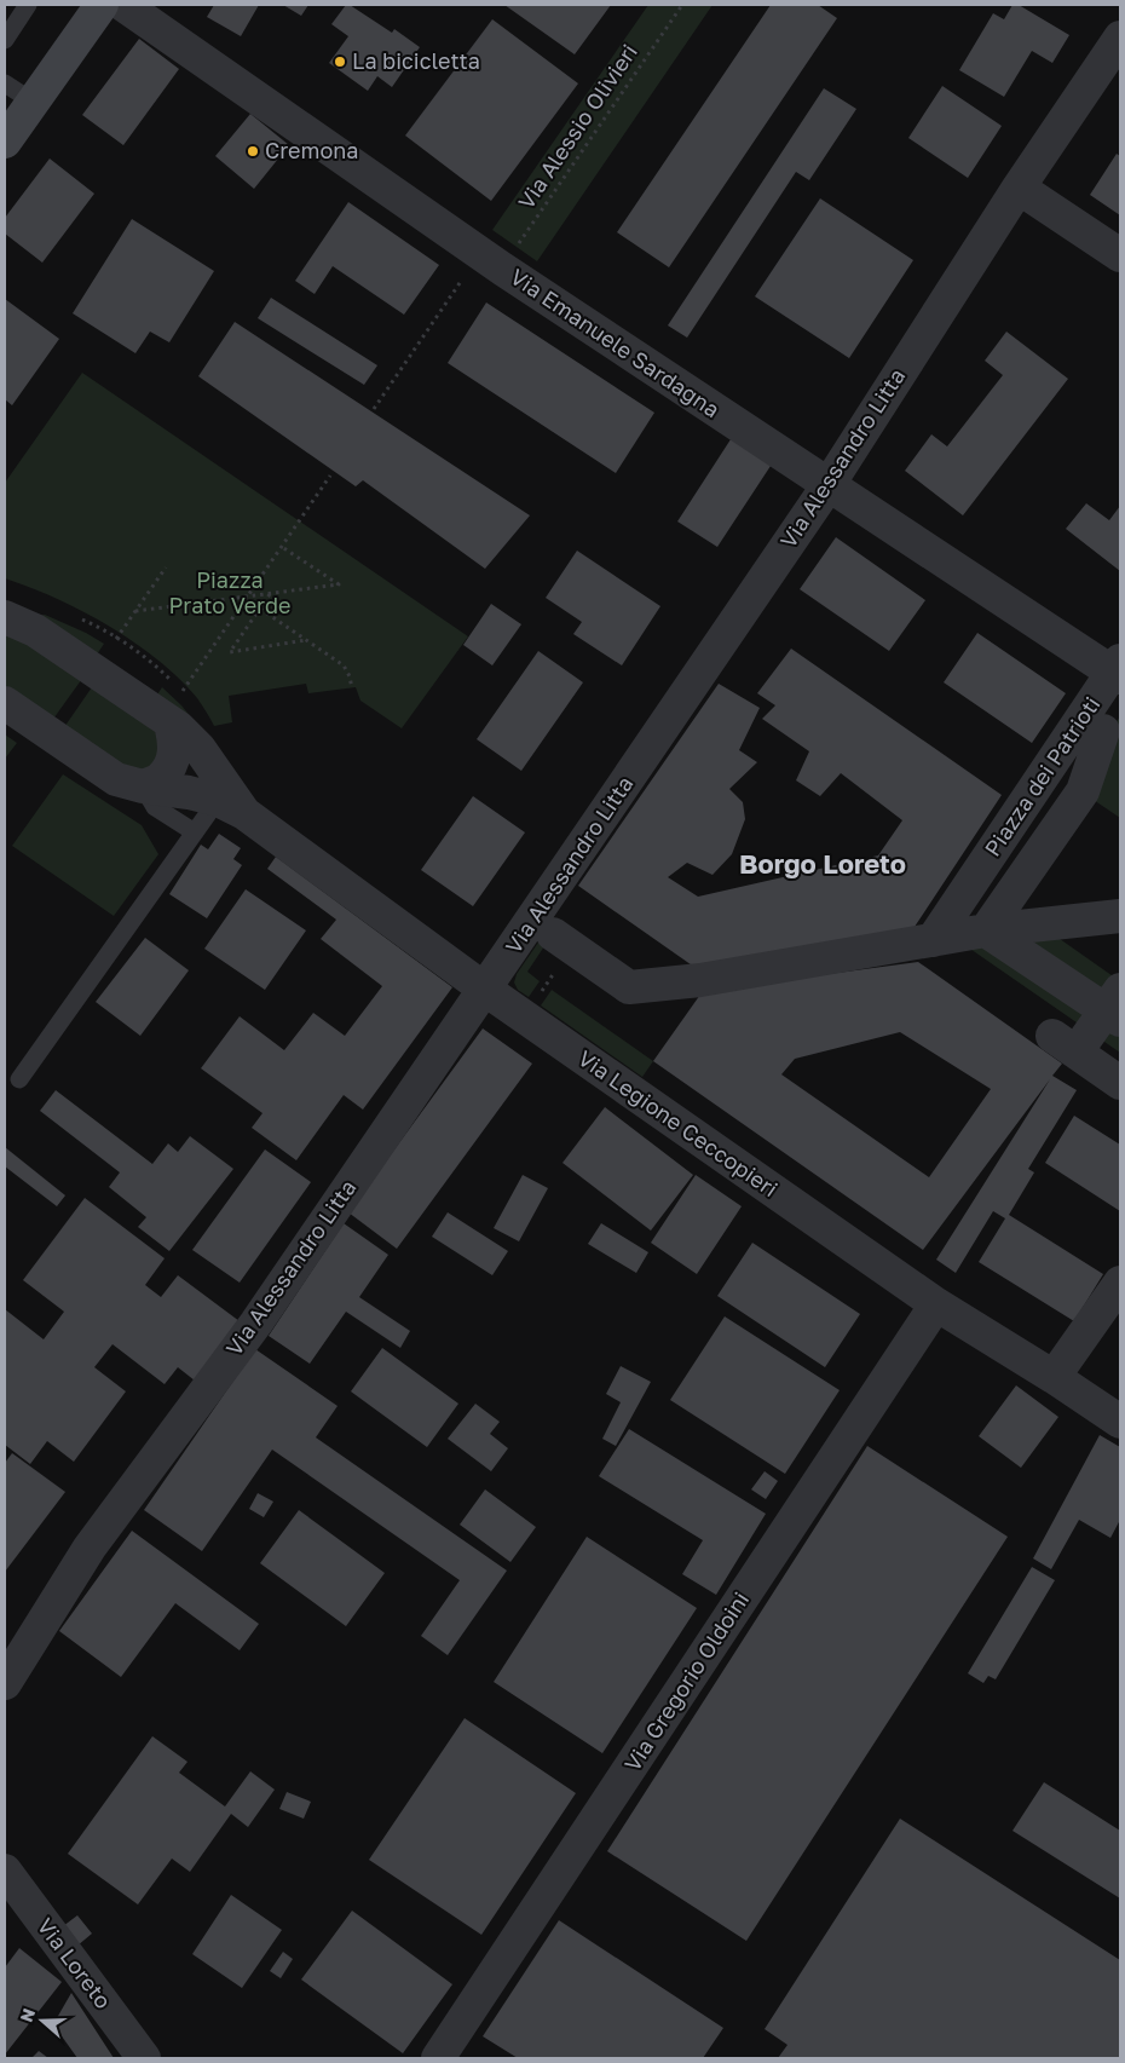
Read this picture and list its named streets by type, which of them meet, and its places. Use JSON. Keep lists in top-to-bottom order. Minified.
{"streets":{"street":["Via Emanuele Sardagna","Via Alessandro Litta","Piazza dei Patrioti","Via Legione Ceccopieri","Via Gregorio Oldoini","Via Loreto"],"path":["Via Alessio Olivieri"]},"crossings":[["Via Alessio Olivieri","Via Emanuele Sardagna"],["Via Emanuele Sardagna","Via Alessandro Litta"],["Via Emanuele Sardagna","Piazza dei Patrioti"],["Via Alessandro Litta","Via Legione Ceccopieri"],["Via Legione Ceccopieri","Via Gregorio Oldoini"]],"districts":["Borgo Loreto"],"parks":["Piazza Prato Verde"],"places":["La bicicletta","Cremona"],"north":"left"}
